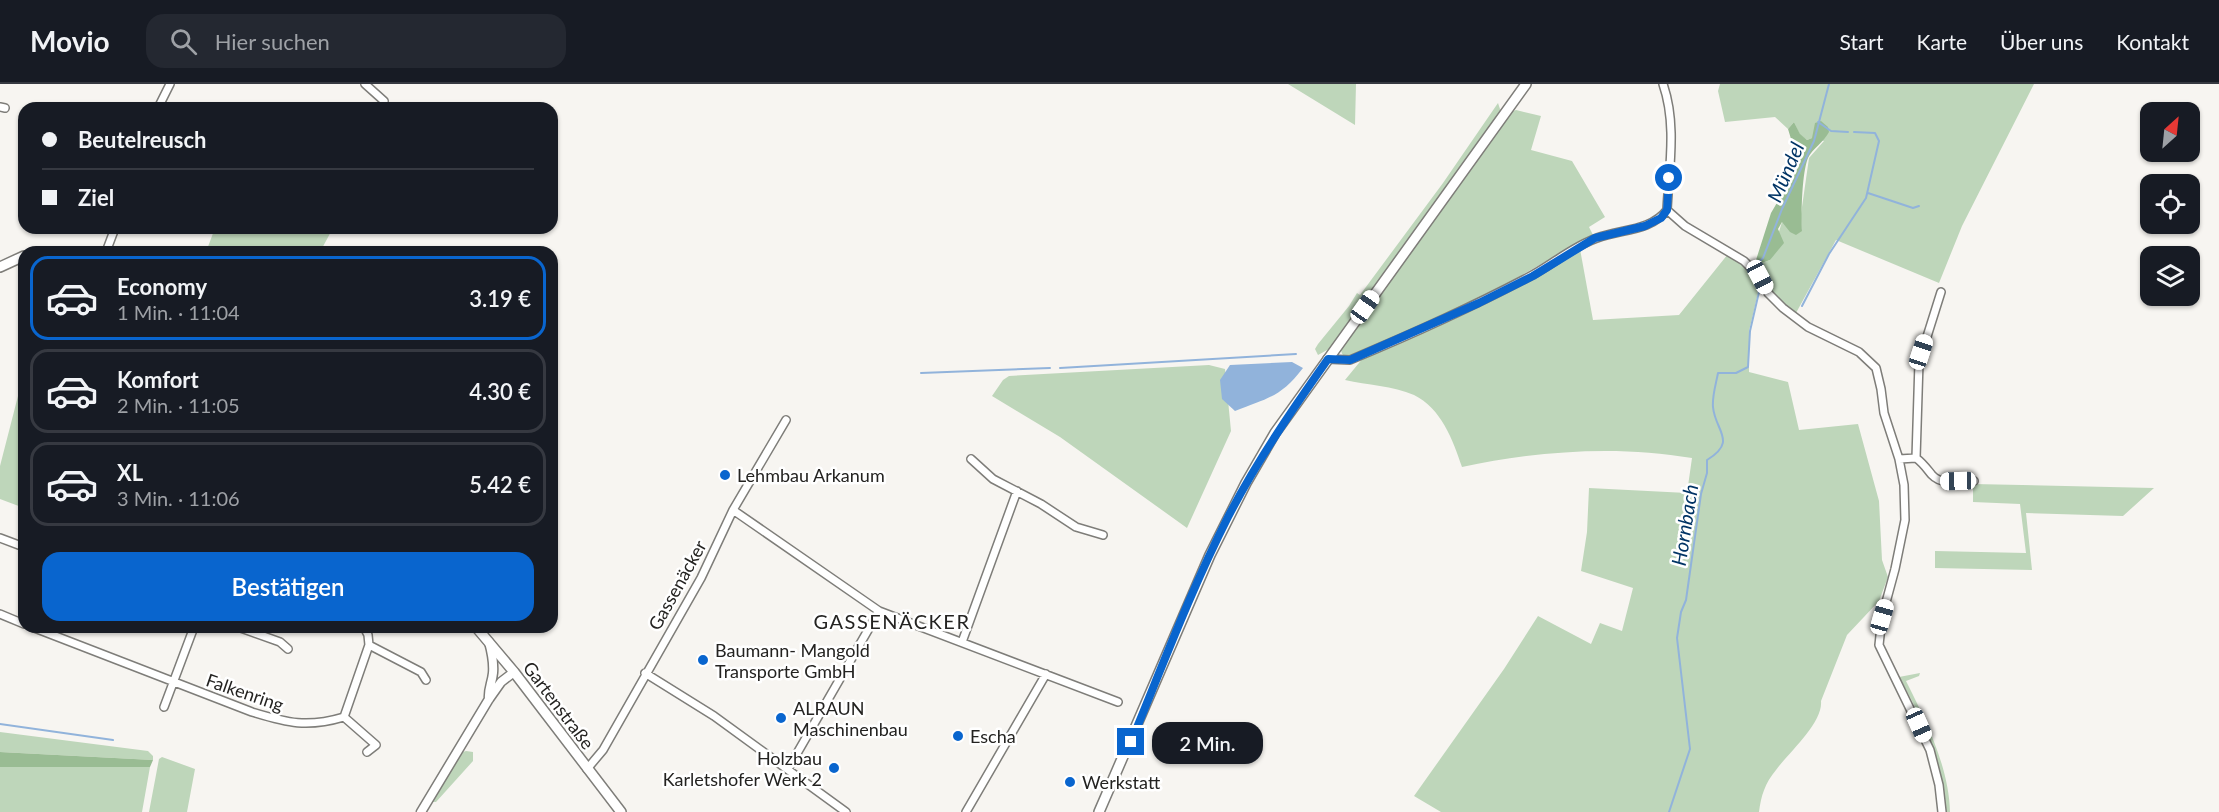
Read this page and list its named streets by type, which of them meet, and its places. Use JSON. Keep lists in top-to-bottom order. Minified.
{"streets":{"main road":["Gartenstraße"],"street":["Gassenäcker","Falkenring"]},"crossings":[["Gassenäcker","Gartenstraße"]],"districts":["GASSENÄCKER"],"water":["Mündel","Hornbach"],"places":["Lehmbau Arkanum","Baumann- Mangold Transporte GmbH","ALRAUN Maschinenbau","Escha","Holzbau Karletshofer Werk 2","Werkstatt"],"north":"top right","page":{"header":"Movio","search":"Hier suchen","nav":["Start","Karte","Über uns","Kontakt"],"banner":["Beutelreusch","Ziel"],"list":[{"name":"Economy","note":"1 Min. · 11:04","value":"3.19 €"},{"name":"Komfort","note":"2 Min. · 11:05","value":"4.30 €"},{"name":"XL","note":"3 Min. · 11:06","value":"5.42 €"}],"buttons":"Bestätigen","bubble":"2 Min."}}
